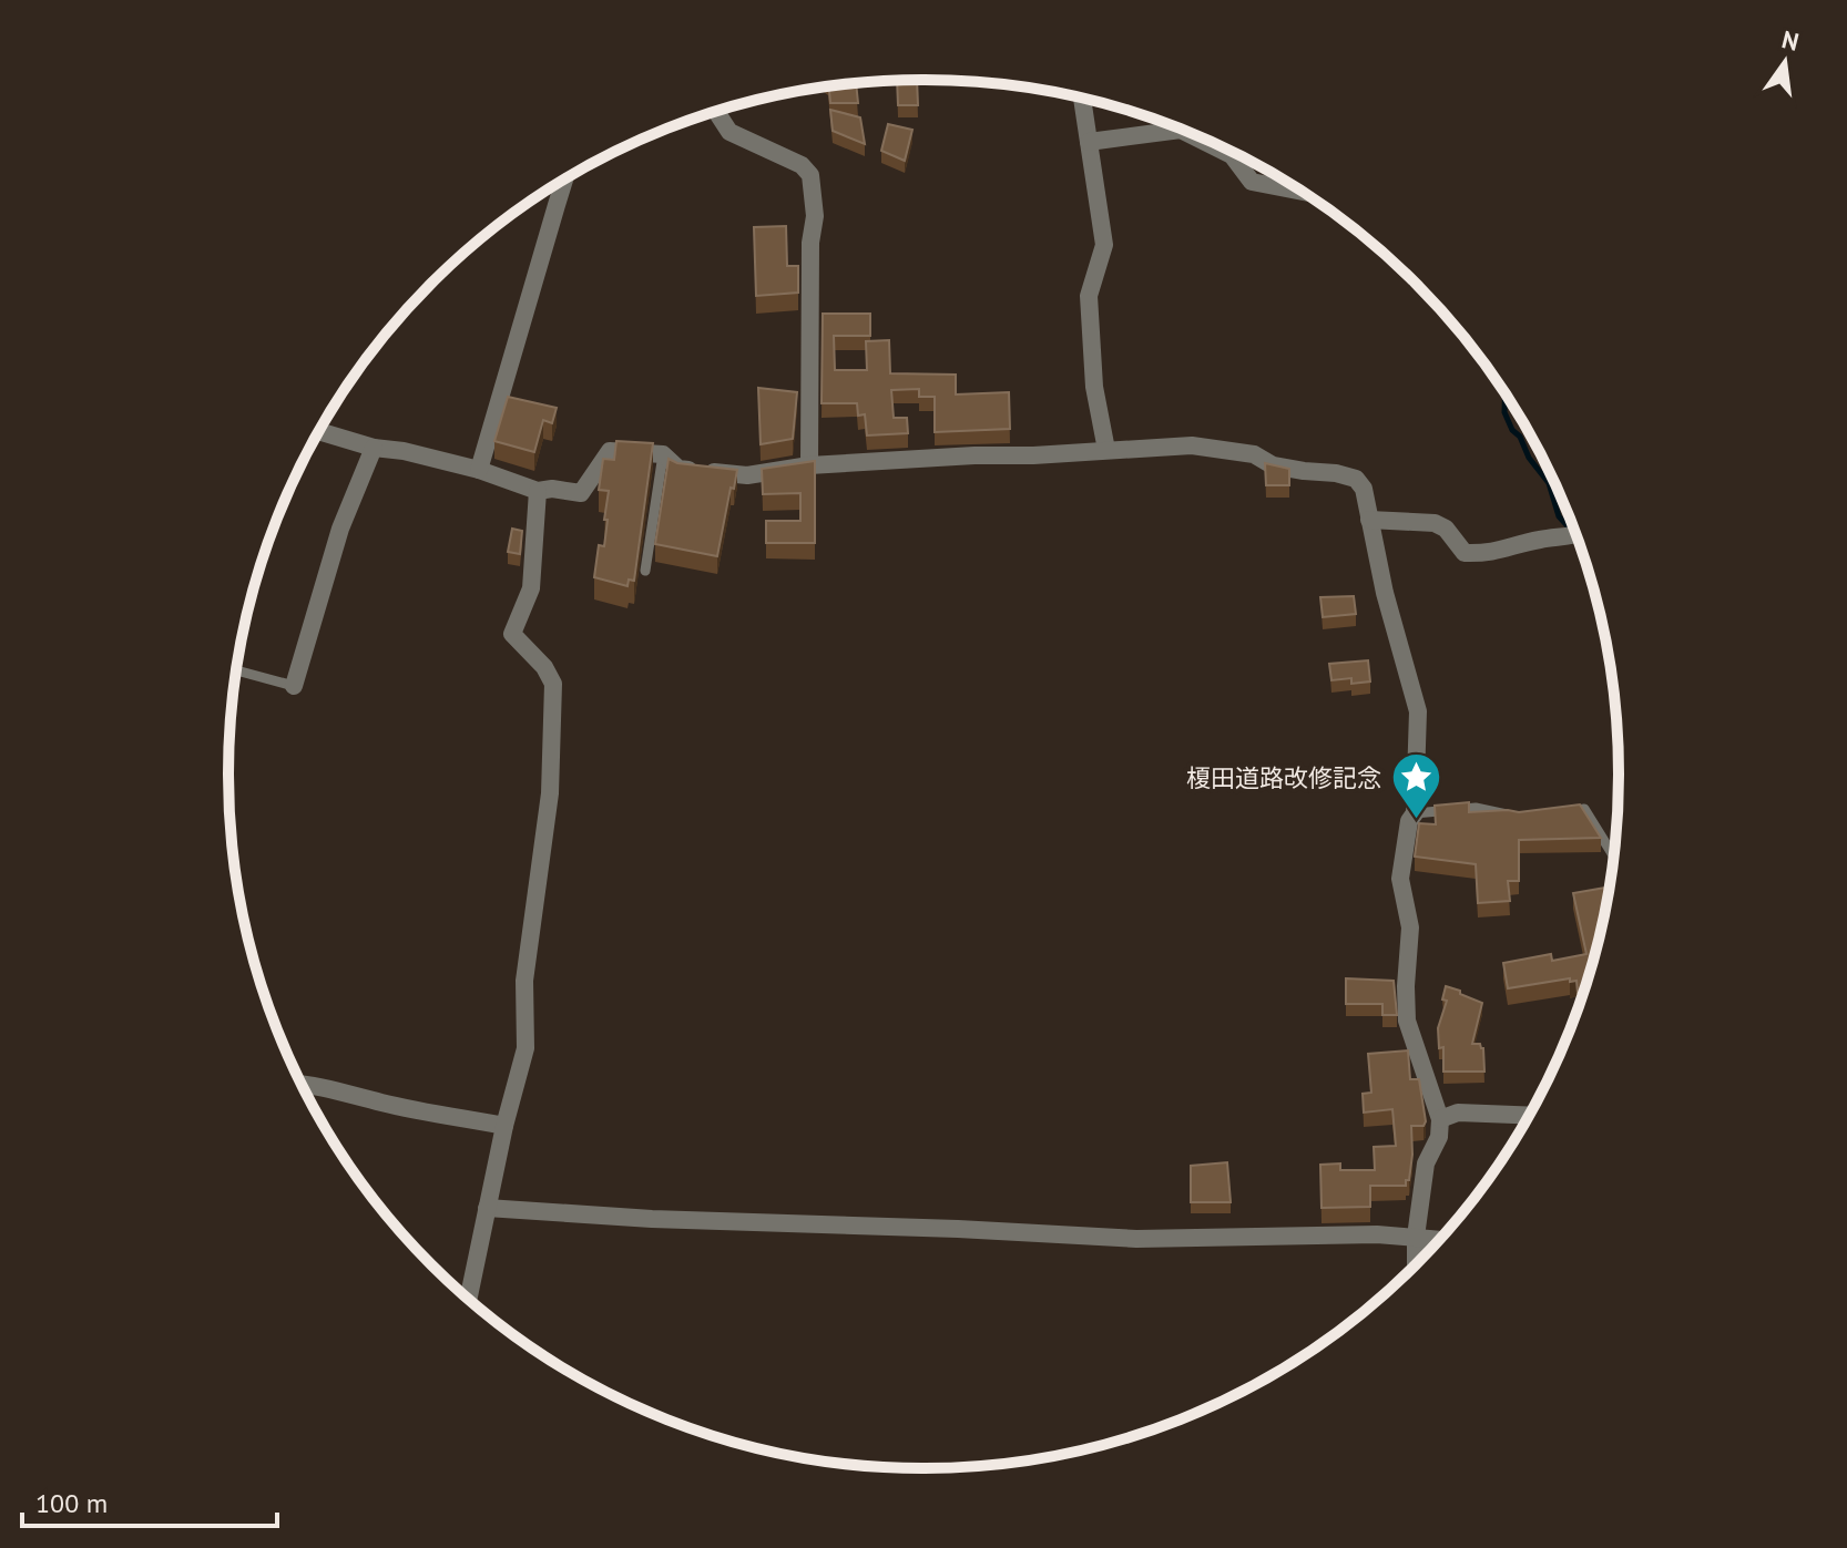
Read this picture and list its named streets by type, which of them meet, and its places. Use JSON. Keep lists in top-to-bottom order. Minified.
{"places":{"place":["榎田道路改修記念"]},"scale_bar":"100 m","north":"top"}
